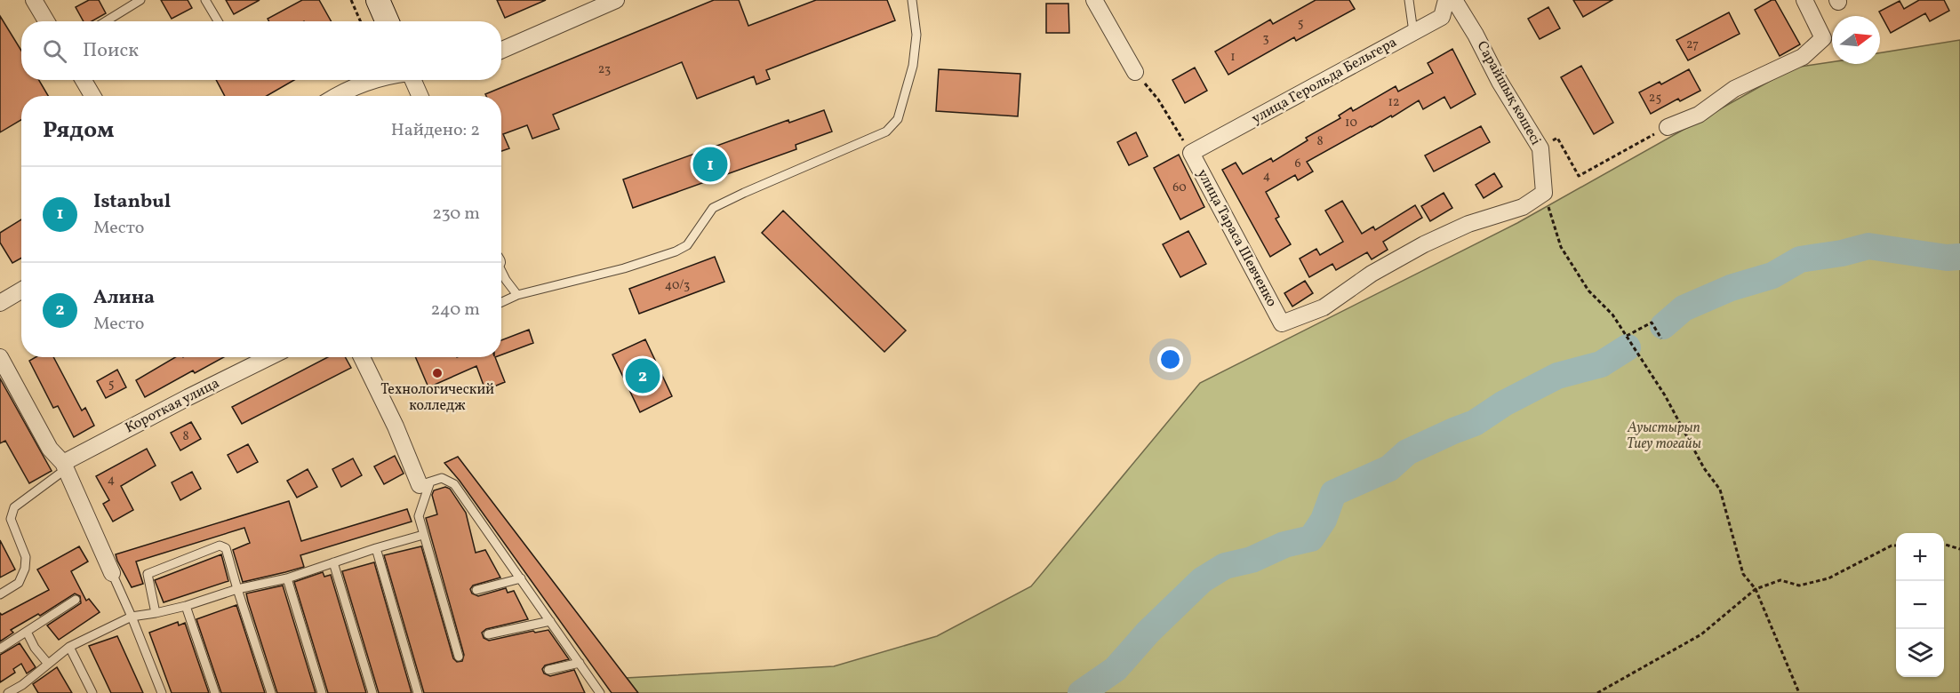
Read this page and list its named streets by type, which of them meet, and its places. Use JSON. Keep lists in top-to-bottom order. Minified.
{"streets":{"street":["улица Герольда Бельгера","Сарайшық көшесі","улица Тараса Шевченко","Короткая улица"]},"crossings":[["улица Герольда Бельгера","улица Тараса Шевченко"],["Сарайшық көшесі","улица Тараса Шевченко"]],"parks":["Ауыстырып Тиеу тоғайы"],"places":["Технологический колледж"],"house_numbers":["5","3","27","1","23","25","12","10","8","6","4","60","40/3","5","8","4"],"north":"right","page":{"search":"Поиск","heading":["Рядом","Найдено: 2"],"pins":["1","2"],"list":[{"mark":"1","name":"Istanbul","note":"Место","value":"230 m"},{"mark":"2","name":"Алина","note":"Место","value":"240 m"}],"map_buttons":["+","−"]}}
